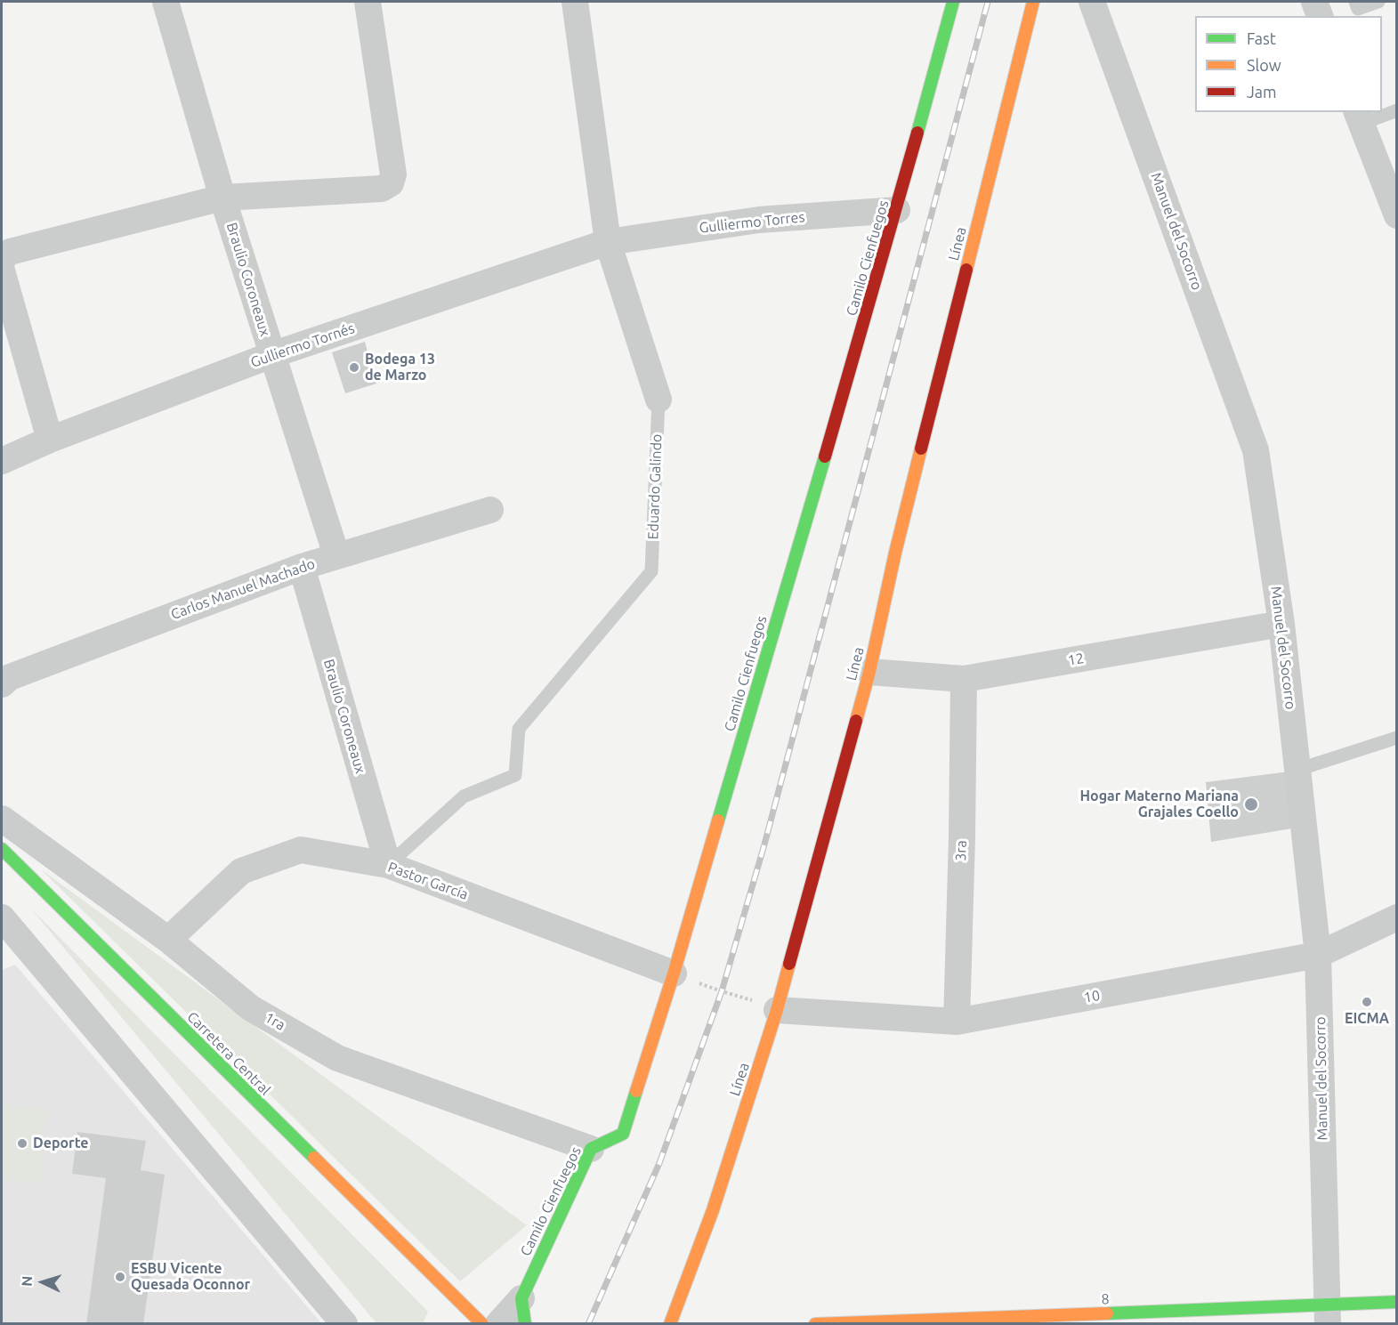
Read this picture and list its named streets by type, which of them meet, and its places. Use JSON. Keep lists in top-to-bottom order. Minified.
{"streets":{"main road":["Línea","Camilo Cienfuegos","Carretera Central","8"],"street":["Gulliermo Torres","Manuel del Socorro","Braulio Coroneaux","Gulliermo Tornés","Eduardo Galindo","Carlos Manuel Machado","12","3ra","Pastor García","10","1ra"]},"crossings":[["Gulliermo Torres","Camilo Cienfuegos"],["Gulliermo Torres","Gulliermo Tornés"],["Gulliermo Torres","Eduardo Galindo"],["Manuel del Socorro","12"],["Manuel del Socorro","10"],["Manuel del Socorro","8"],["Línea","12"],["Línea","10"],["Camilo Cienfuegos","Pastor García"],["Camilo Cienfuegos","1ra"],["Braulio Coroneaux","Gulliermo Tornés"],["Braulio Coroneaux","Eduardo Galindo"],["Braulio Coroneaux","Carlos Manuel Machado"],["Braulio Coroneaux","Pastor García"],["Gulliermo Tornés","Eduardo Galindo"],["Eduardo Galindo","Pastor García"],["12","3ra"],["3ra","10"],["Pastor García","1ra"]],"places":["Bodega 13 de Marzo","Hogar Materno Mariana Grajales Coello","EICMA","Deporte","ESBU Vicente Quesada Oconnor"],"legend":["Fast","Slow","Jam"],"north":"left"}
